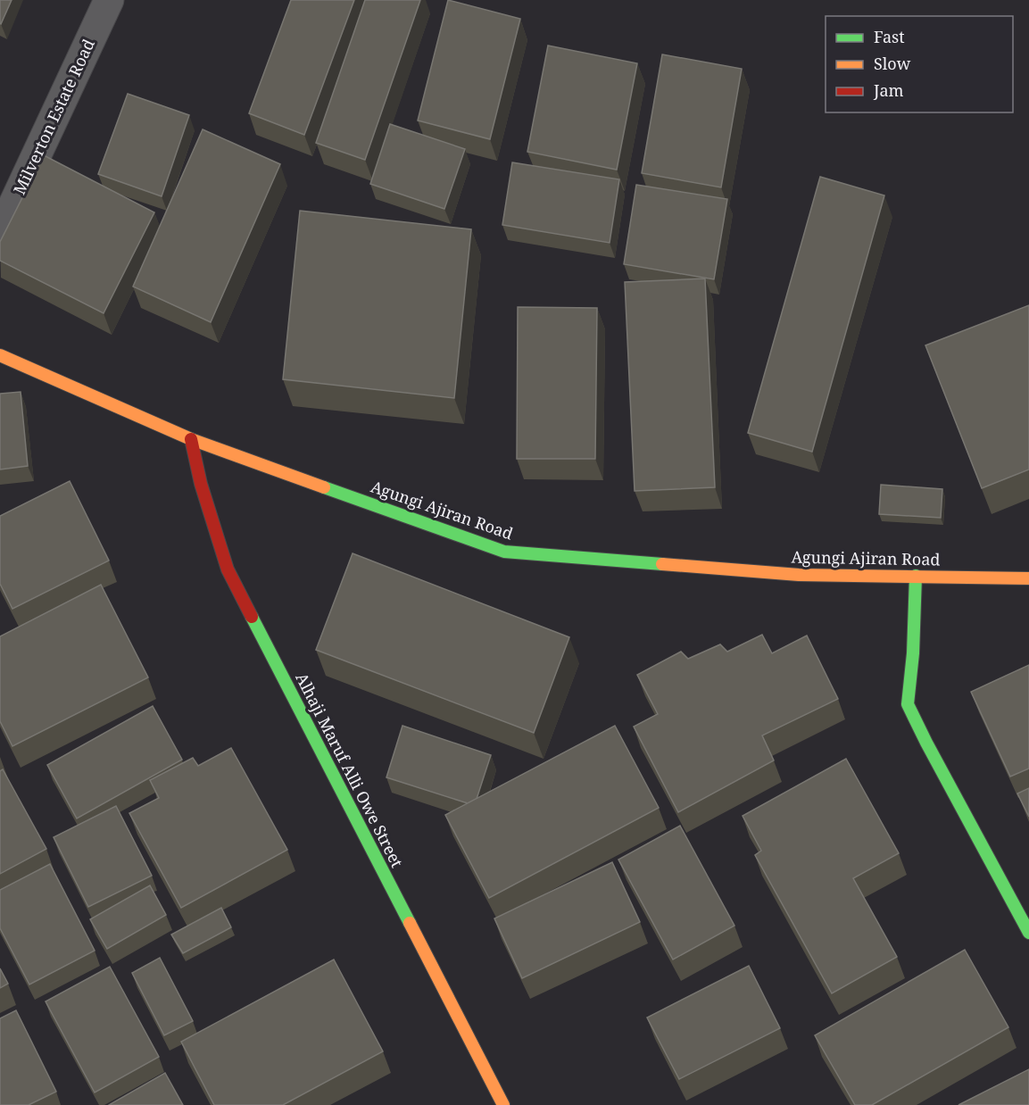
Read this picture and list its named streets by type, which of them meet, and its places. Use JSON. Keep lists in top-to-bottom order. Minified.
{"streets":{"street":["Milverton Estate Road","Agungi Ajiran Road","Alhaji Maruf Alli Owe Street"]},"crossings":[["Agungi Ajiran Road","Alhaji Maruf Alli Owe Street"]],"legend":["Fast","Slow","Jam"]}
